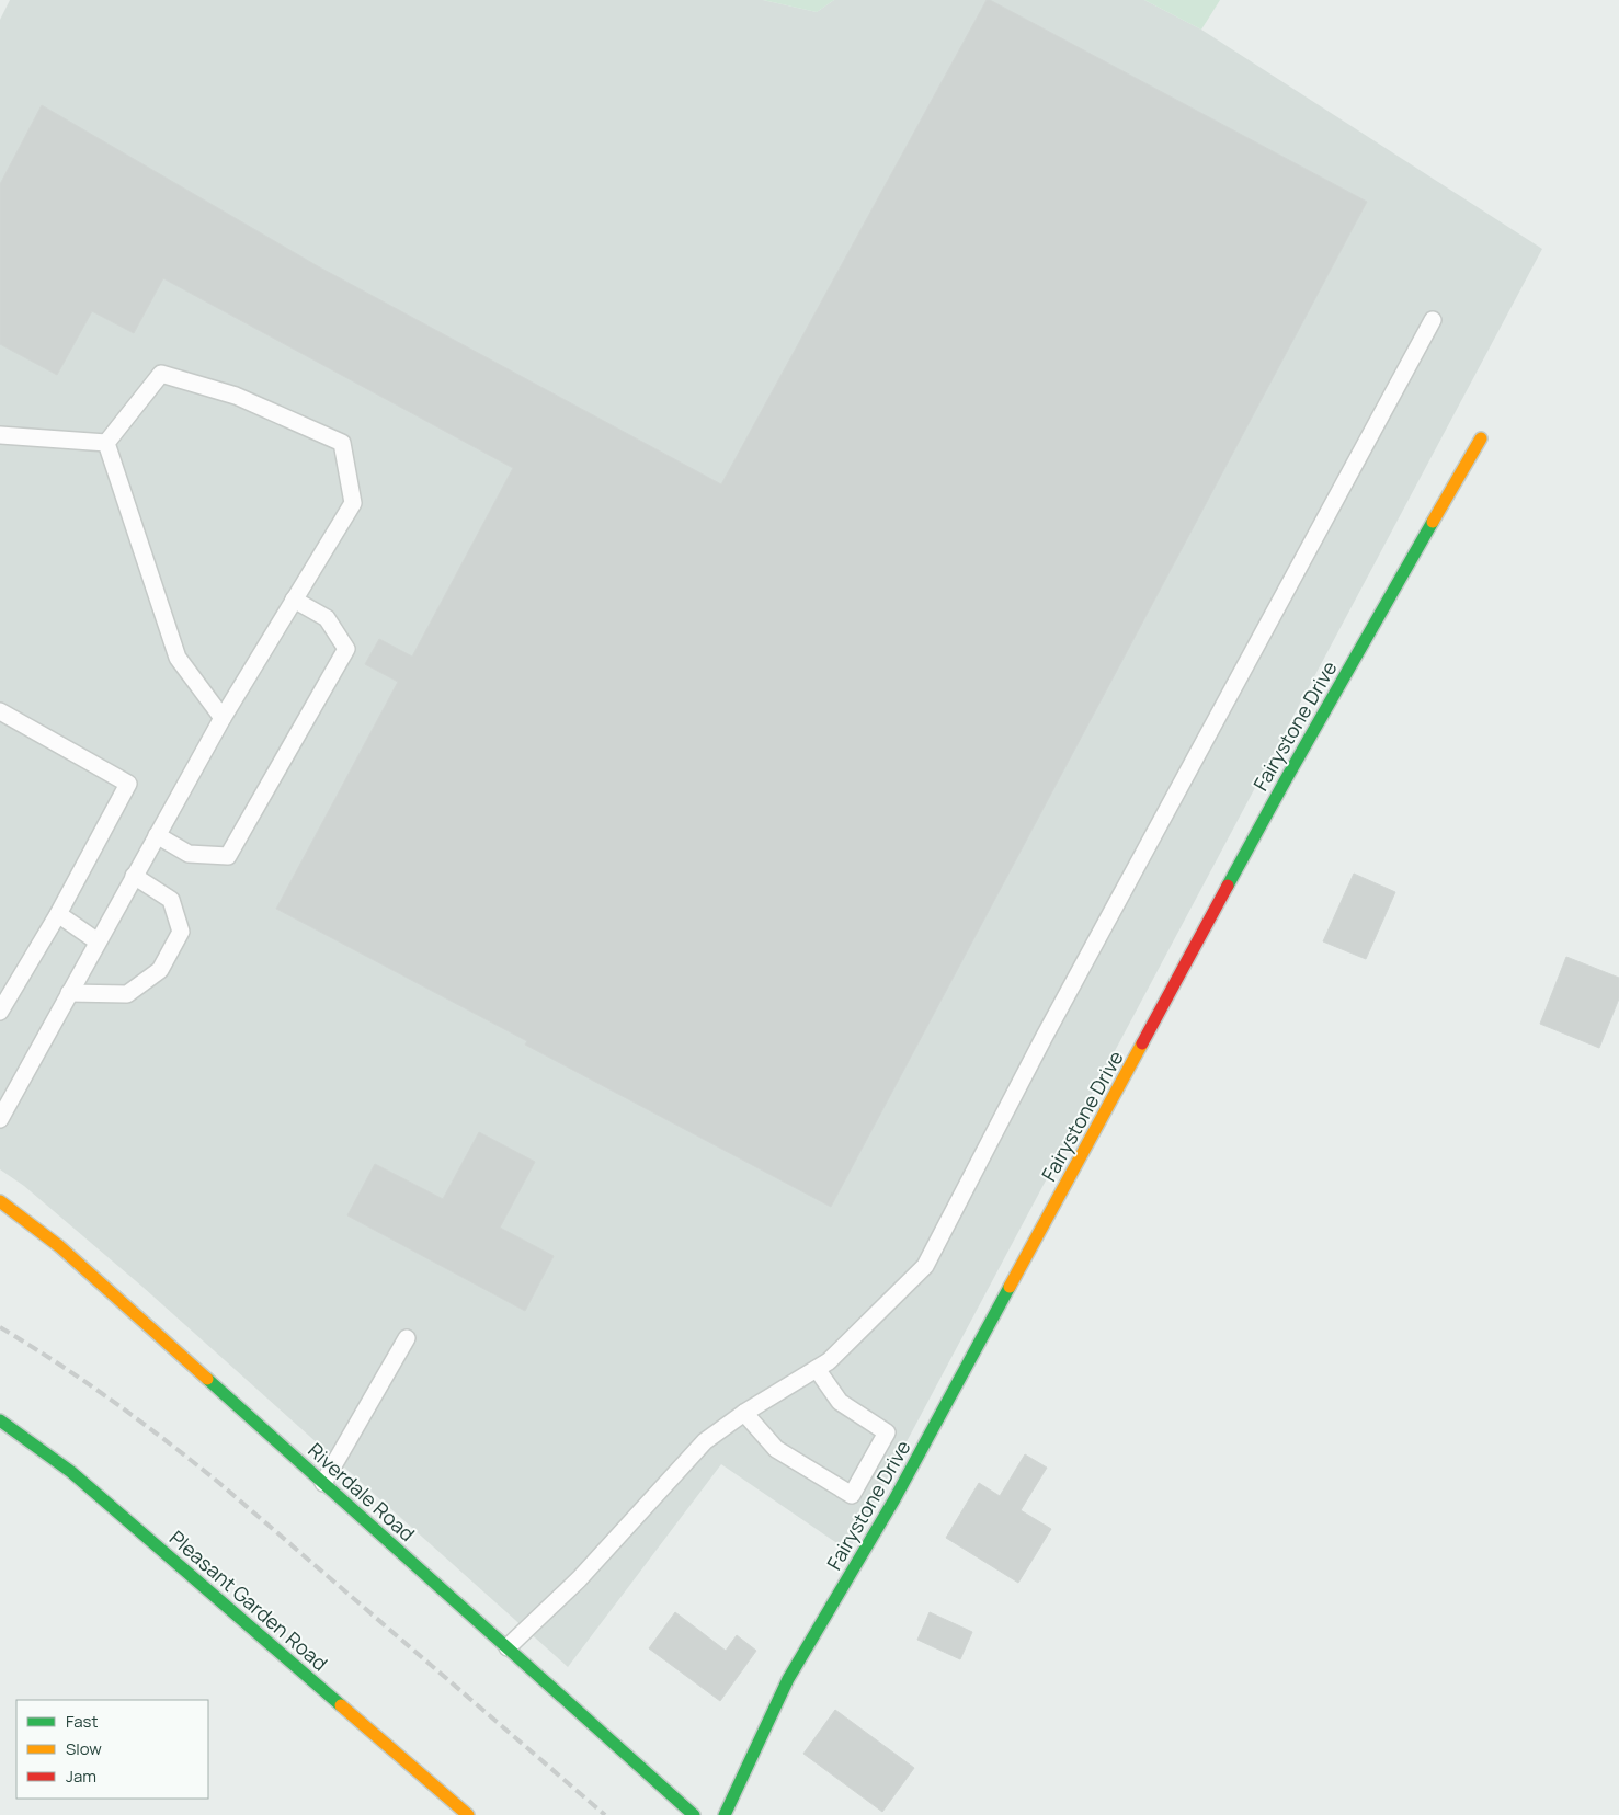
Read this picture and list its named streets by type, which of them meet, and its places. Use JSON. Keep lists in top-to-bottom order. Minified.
{"streets":{"street":["Fairystone Drive","Riverdale Road","Pleasant Garden Road"]},"legend":["Fast","Slow","Jam"]}
